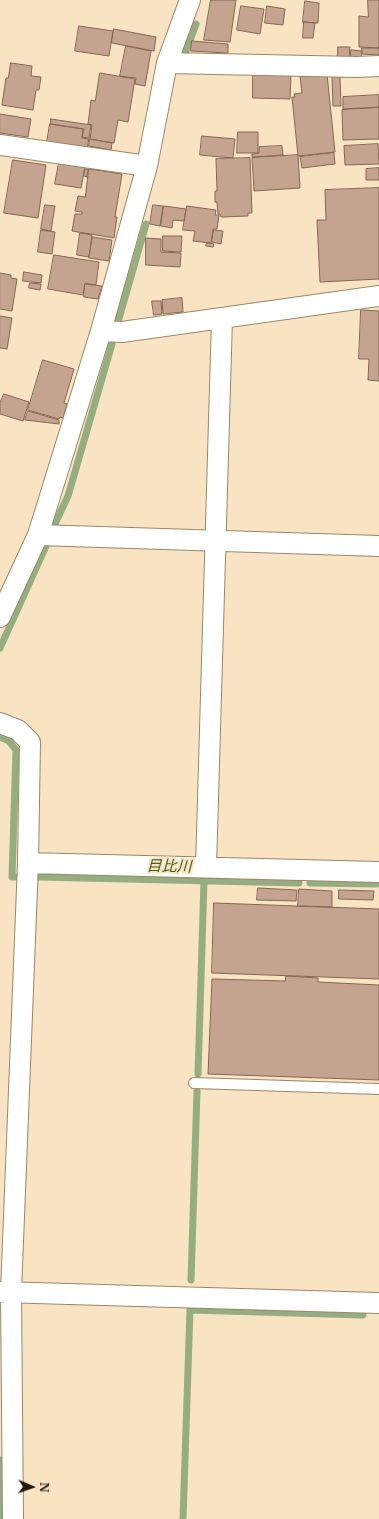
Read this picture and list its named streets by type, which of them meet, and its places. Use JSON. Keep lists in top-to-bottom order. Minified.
{"water":["目比川"],"north":"right"}
